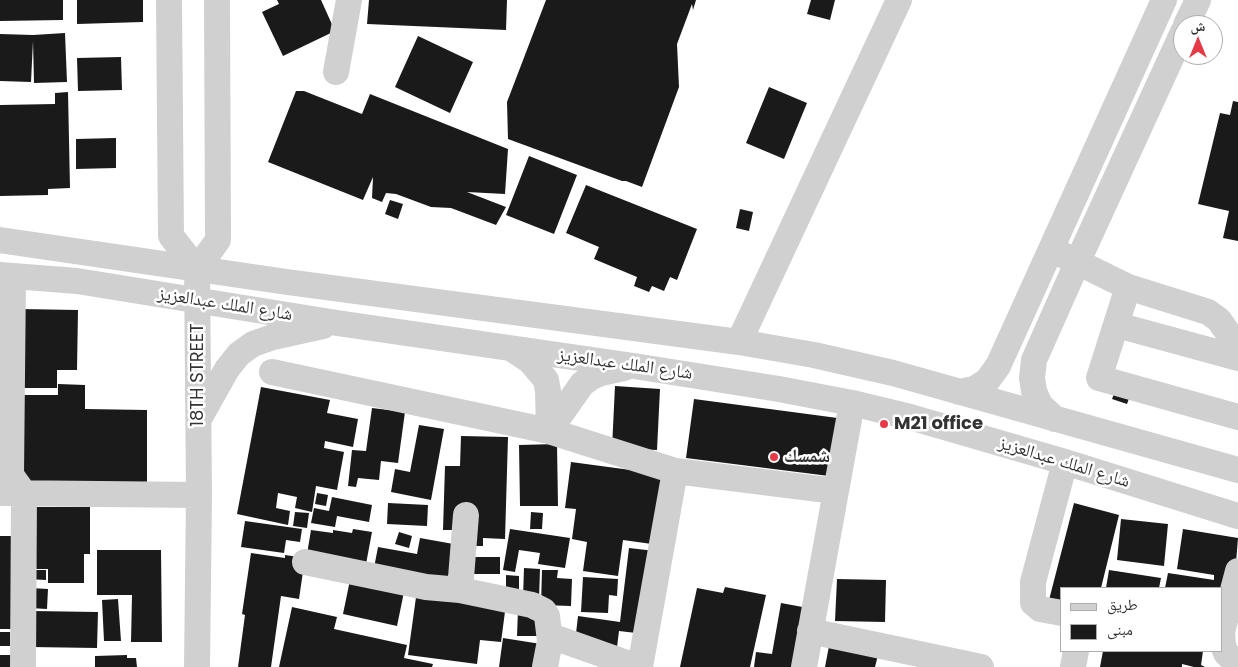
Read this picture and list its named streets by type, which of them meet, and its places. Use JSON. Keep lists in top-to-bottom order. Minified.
{"streets":{"street":["شارع الملك عبدالعزيز","18TH STREET"]},"crossings":[["شارع الملك عبدالعزيز","18TH STREET"]],"places":["M21 office","شمسك"],"legend":["طريق","مبنى"],"north":"top"}
